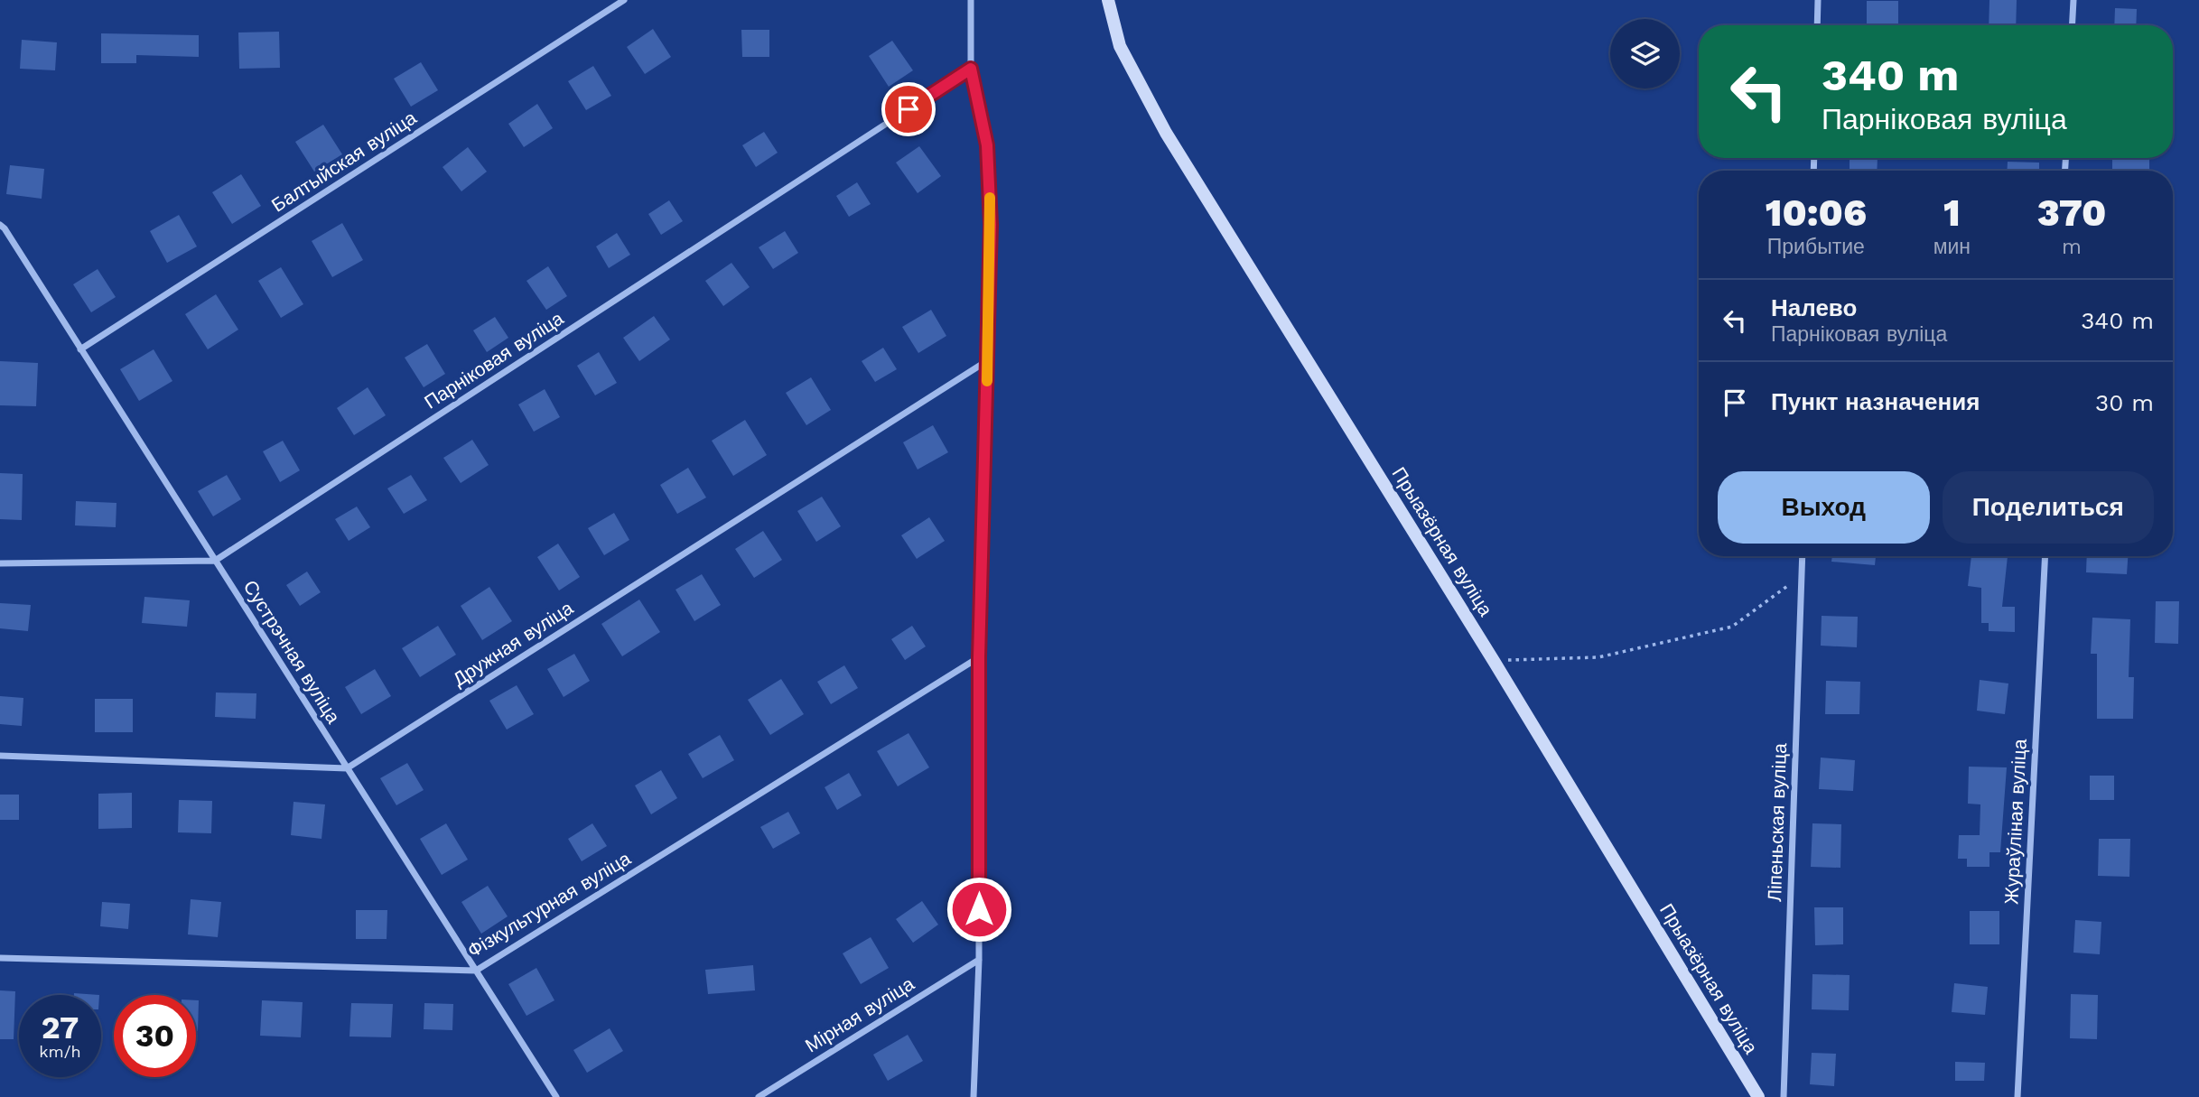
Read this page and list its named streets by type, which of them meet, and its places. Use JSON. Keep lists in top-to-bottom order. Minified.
{"streets":{"street":["Балтыйская вуліца","Парніковая вуліца","Прыазёрная вуліца","Дружная вуліца","Сустрэчная вуліца","Жураўліная вуліца","Ліпеньская вуліца","Фізкультурная вуліца","Мірная вуліца"]},"crossings":[["Балтыйская вуліца","Сустрэчная вуліца"],["Парніковая вуліца","Сустрэчная вуліца"],["Дружная вуліца","Сустрэчная вуліца"],["Сустрэчная вуліца","Фізкультурная вуліца"]],"page":{"turn":["340 m","Парніковая вуліца"],"eta":["10:06","Прибытие","1","мин","370","m"],"list":[{"name":"Налево","note":"Парніковая вуліца","value":"340 m"},{"name":"Пункт назначения","value":"30 m"}],"buttons":["Выход","Поделиться"],"speed":"27 km/h","limit":"30"}}
